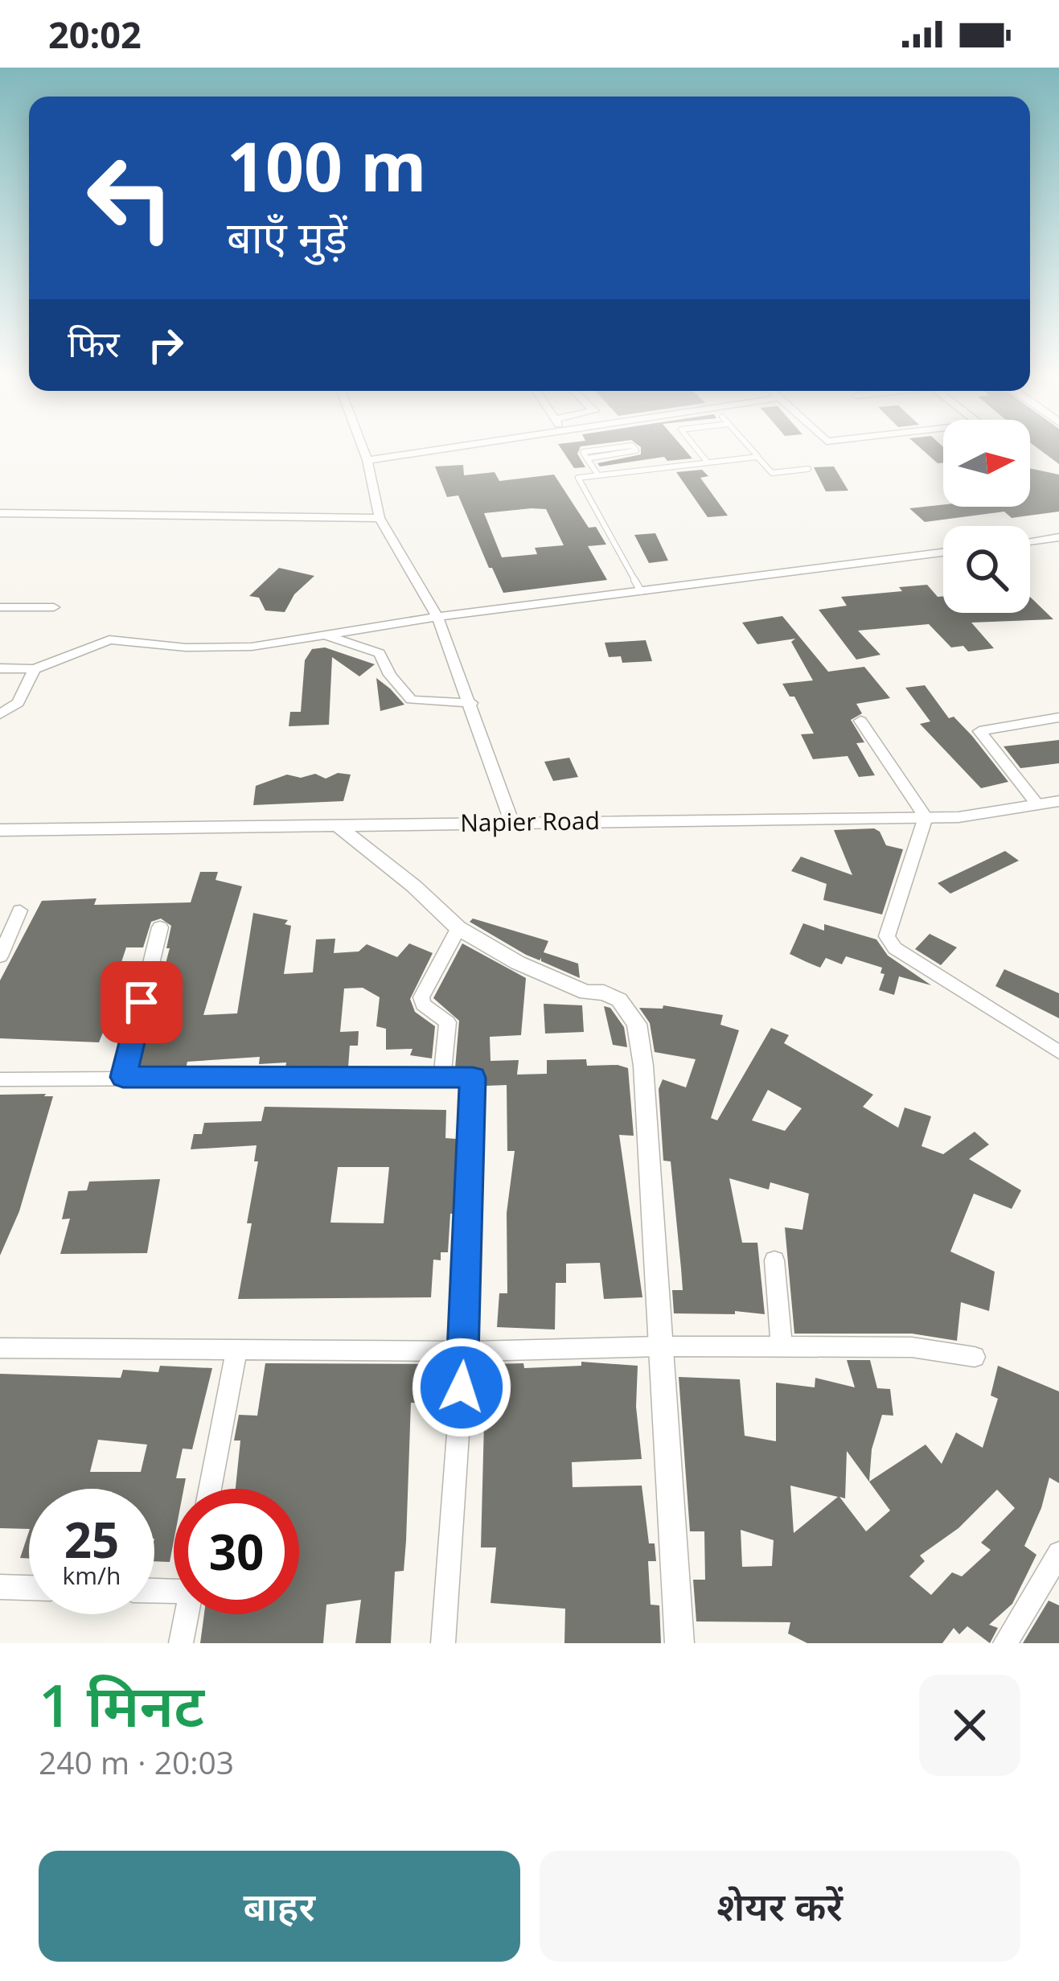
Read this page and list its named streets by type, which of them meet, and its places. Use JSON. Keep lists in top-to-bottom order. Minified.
{"streets":{"street":["Napier Road"]},"north":"right","page":{"status":"20:02","turn":["100 m","बाएँ मुड़ें"],"then":"फिर","speed":"25 km/h","limit":"30","heading":["1 मिनट","240 m · 20:03"],"buttons":["बाहर","शेयर करें"]}}
